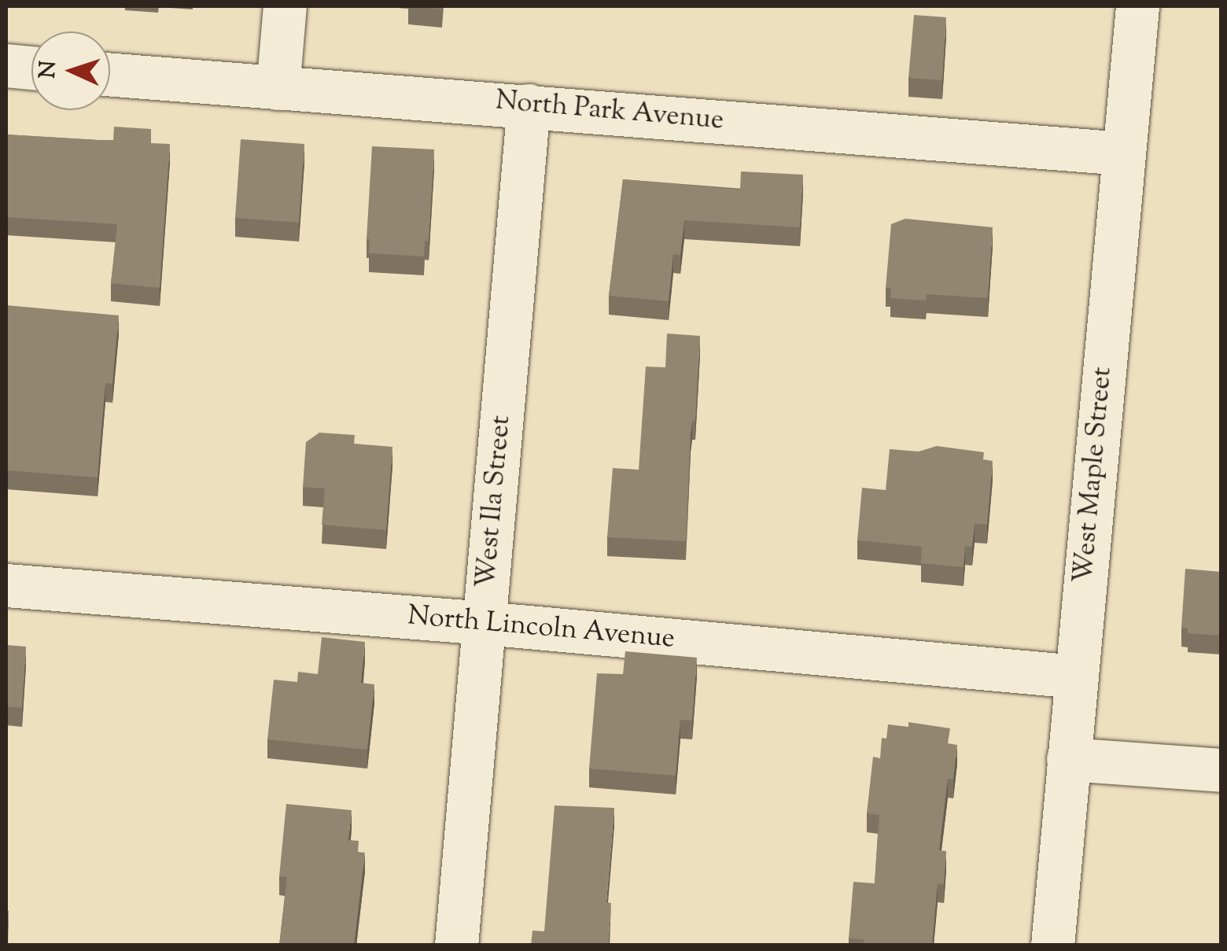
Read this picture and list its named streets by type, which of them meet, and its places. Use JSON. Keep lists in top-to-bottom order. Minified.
{"streets":{"street":["North Park Avenue","West Maple Street","West Ila Street","North Lincoln Avenue"]},"crossings":[["North Park Avenue","West Maple Street"],["North Park Avenue","West Ila Street"],["West Maple Street","North Lincoln Avenue"],["West Ila Street","North Lincoln Avenue"]],"north":"left"}
